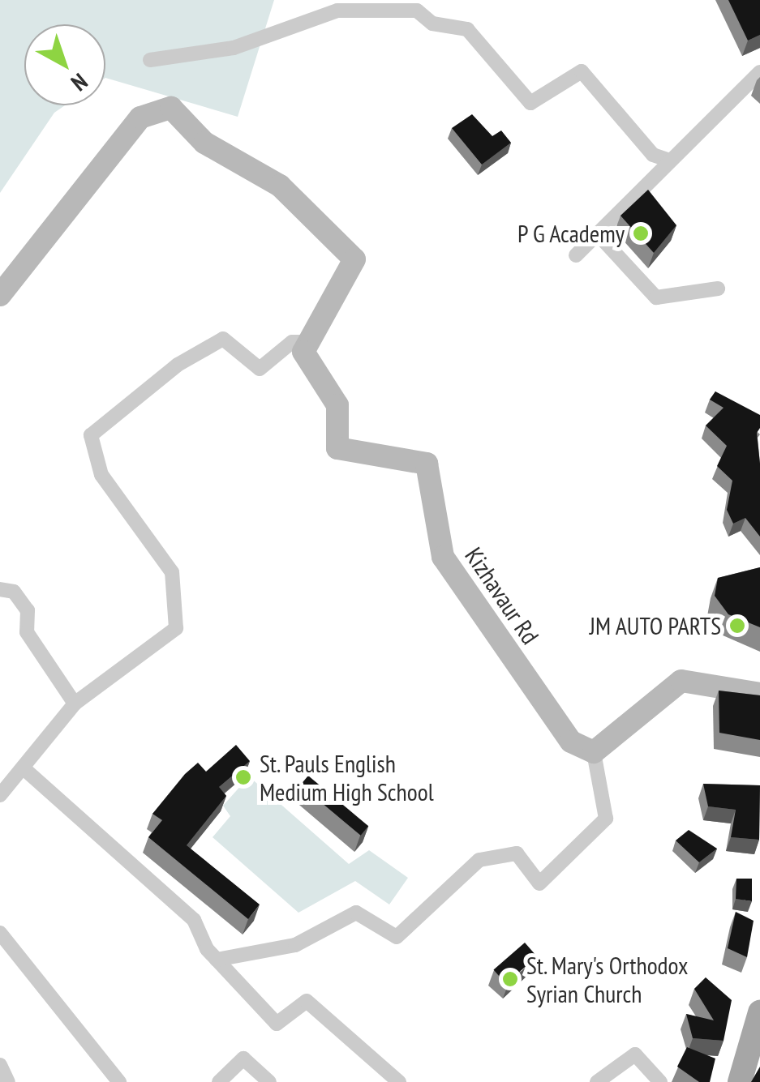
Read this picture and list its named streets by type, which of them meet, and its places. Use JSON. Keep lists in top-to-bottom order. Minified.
{"streets":{"street":["Kizhavaur Rd"]},"places":["P G Academy","JM AUTO PARTS","St. Pauls English Medium High School","St. Mary's Orthodox Syrian Church"],"north":"bottom right"}
